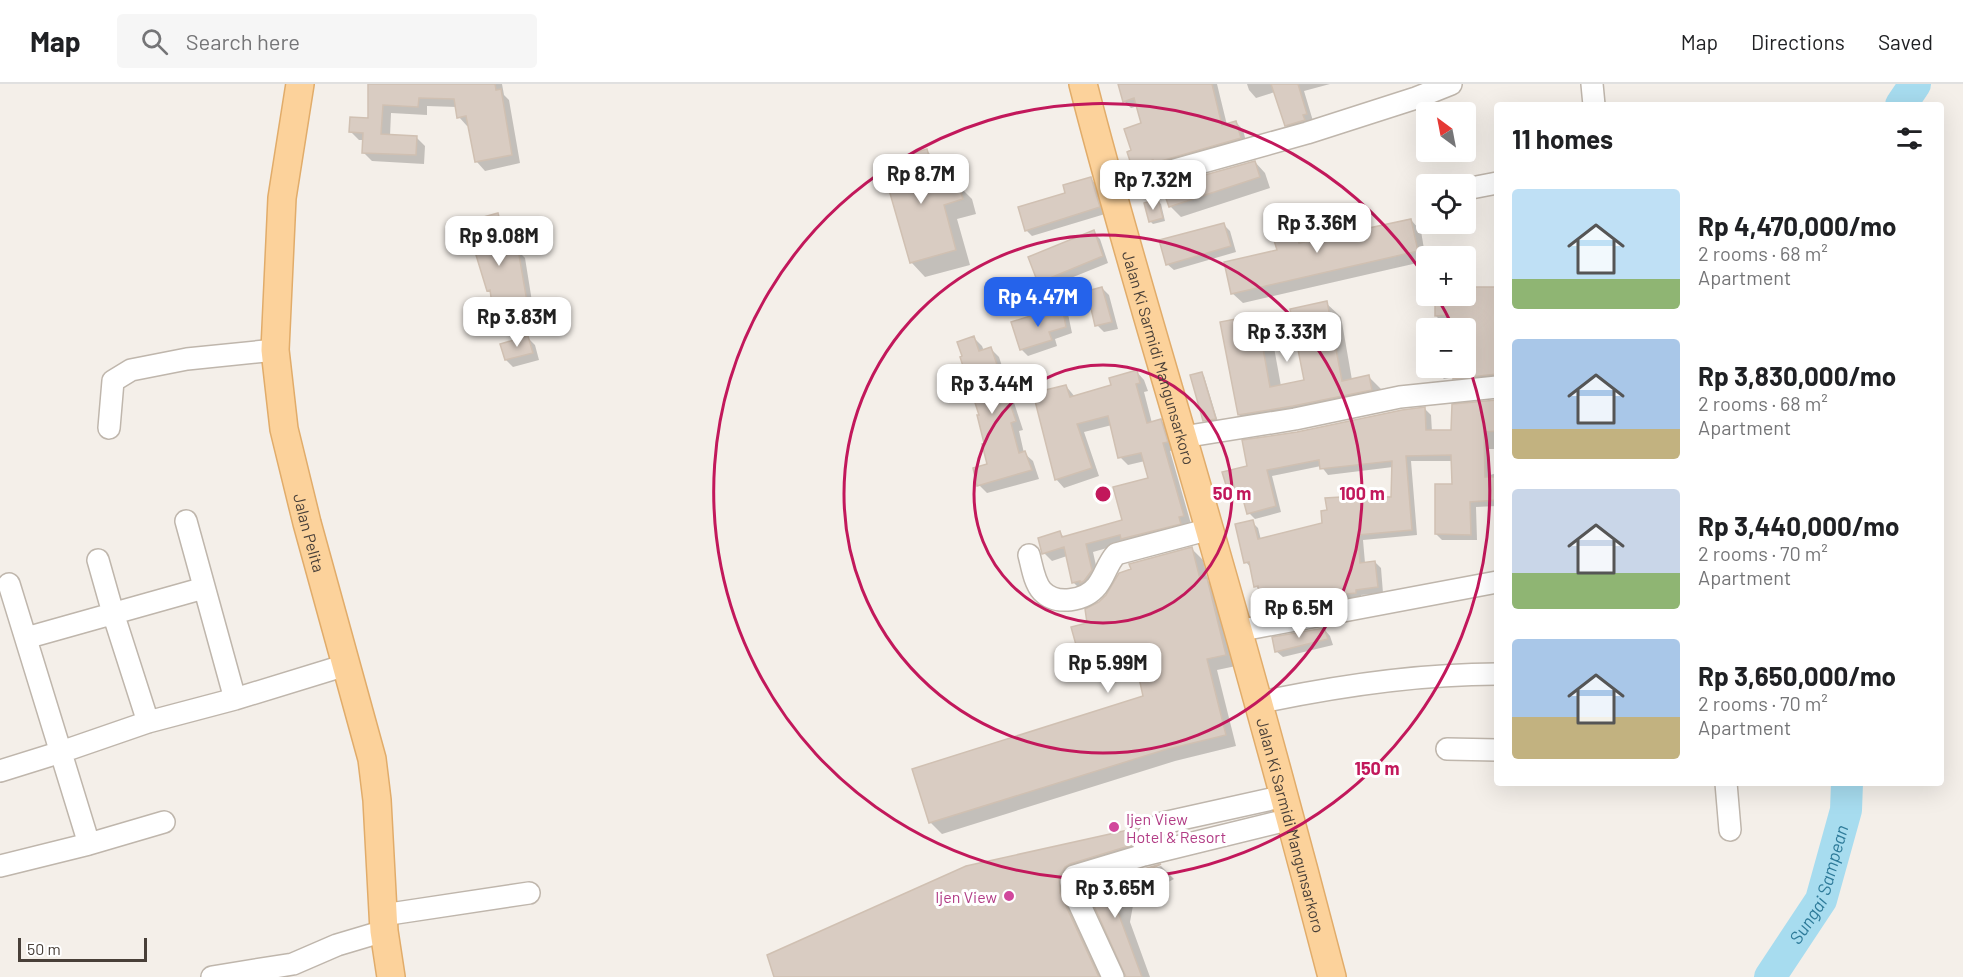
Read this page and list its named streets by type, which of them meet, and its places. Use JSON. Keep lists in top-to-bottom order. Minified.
{"streets":{"main road":["Jalan Ki Sarmidi Mangunsarkoro","Jalan Pelita"]},"water":["Sungai Sampean"],"places":["Ijen View Hotel & Resort","Ijen View"],"scale_bar":"50 m","north":"top left","page":{"header":"Map","search":"Search here","nav":["Map","Directions","Saved"],"map_buttons":["+","−"],"heading":"11 homes","price":["Rp 8.7M","Rp 7.32M","Rp 3.36M","Rp 9.08M","Rp 4.47M","Rp 3.83M","Rp 3.33M","Rp 3.44M","Rp 6.5M","Rp 5.99M","Rp 3.65M"],"list":[{"name":"Rp 4,470,000/mo","note":"2 rooms · 68 m² · Apartment"},{"name":"Rp 3,830,000/mo","note":"2 rooms · 68 m² · Apartment"},{"name":"Rp 3,440,000/mo","note":"2 rooms · 70 m² · Apartment"},{"name":"Rp 3,650,000/mo","note":"2 rooms · 70 m² · Apartment"}],"scale":"50 m"},"rings":["50 m","100 m","150 m"]}
